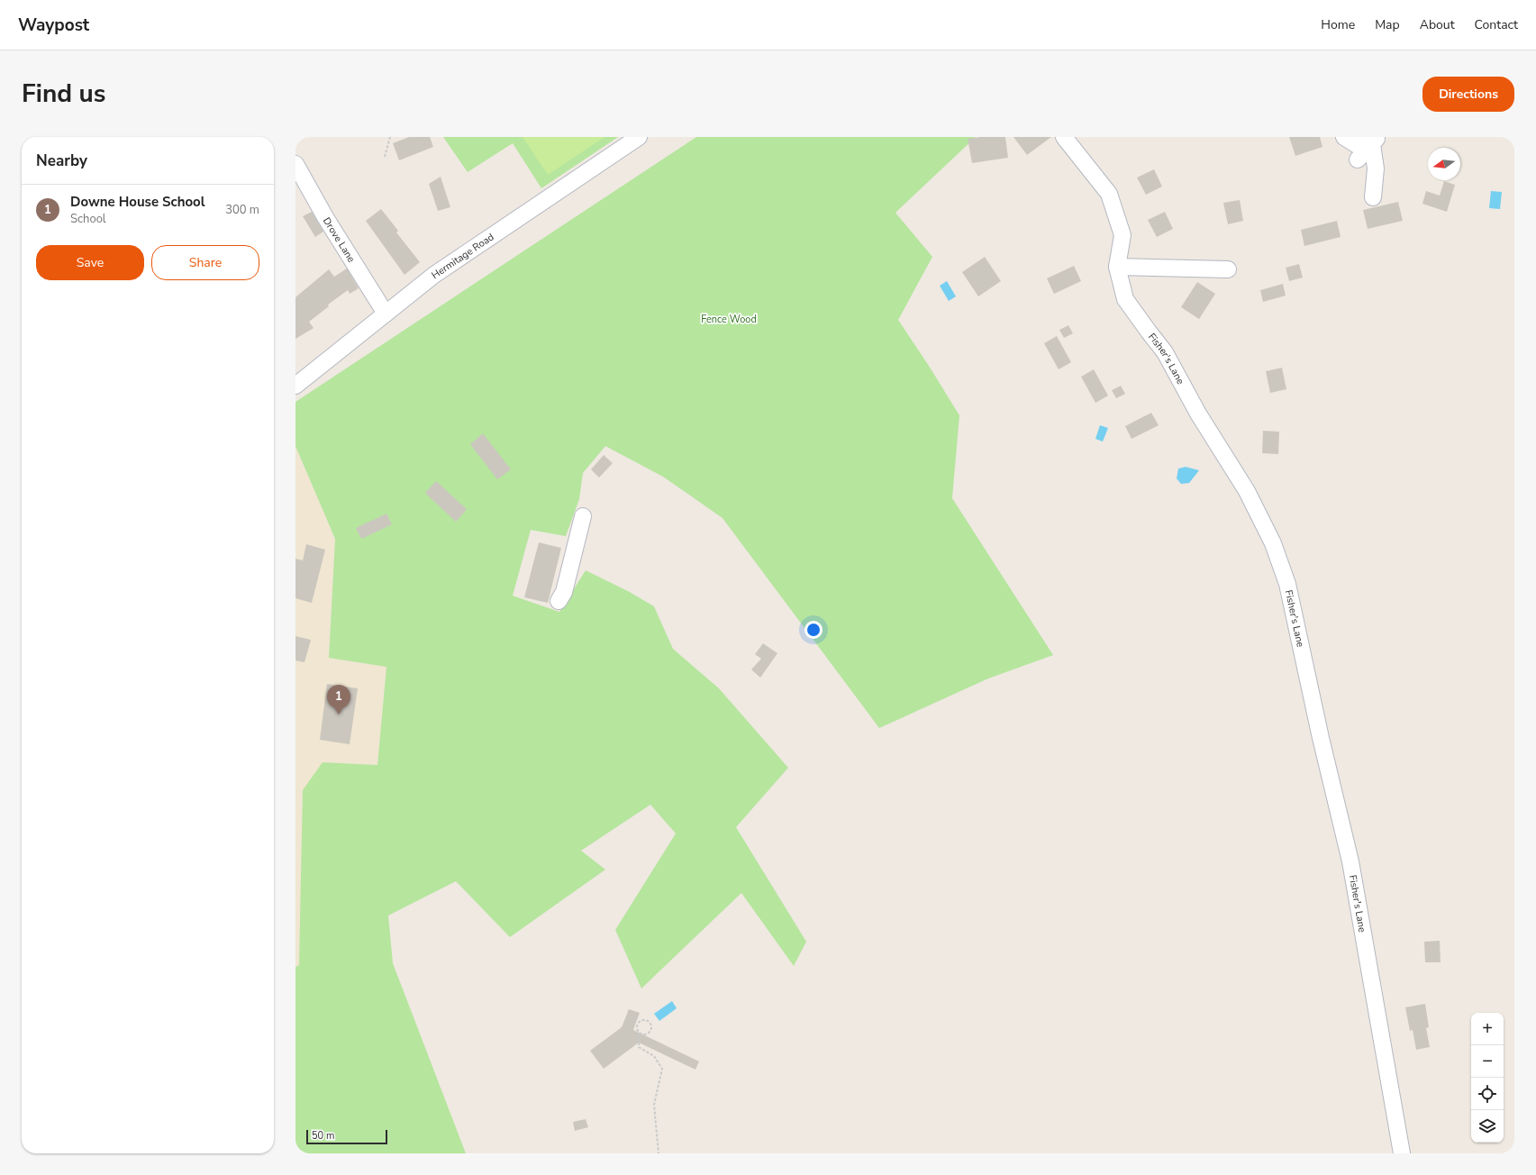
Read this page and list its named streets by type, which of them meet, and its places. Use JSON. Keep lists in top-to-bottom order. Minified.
{"streets":{"street":["Drove Lane","Hermitage Road","Fisher's Lane"]},"crossings":[["Drove Lane","Hermitage Road"]],"parks":["Fence Wood"],"scale_bar":"50 m","north":"left","page":{"header":"Waypost","nav":["Home","Map","About","Contact"],"title":"Find us","buttons":["Directions",["Save","Share"]],"heading":"Nearby","list":[{"mark":"1","name":"Downe House School","note":"School","value":"300 m"}],"pins":"1","map_buttons":["+","−"],"scale":"50 m"}}
